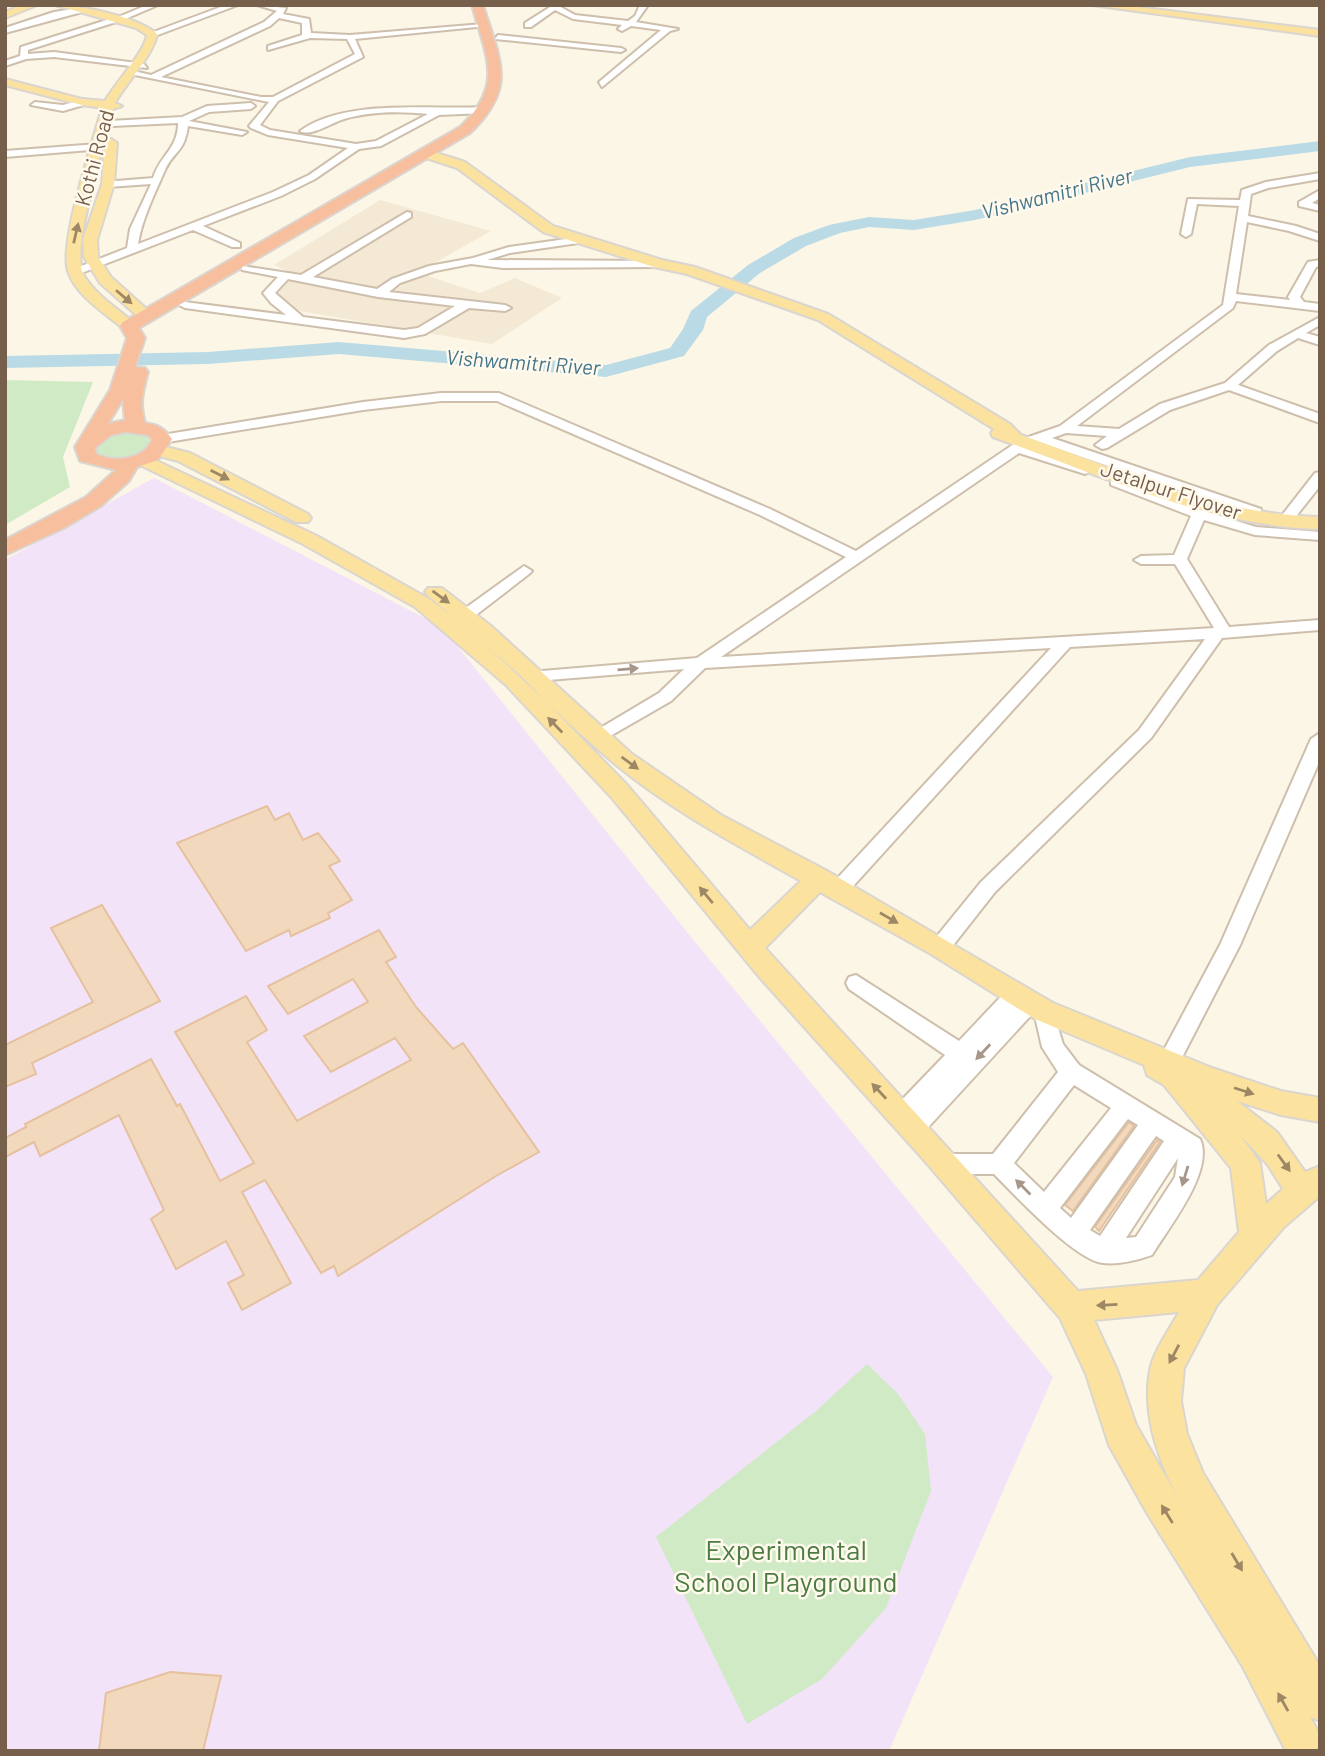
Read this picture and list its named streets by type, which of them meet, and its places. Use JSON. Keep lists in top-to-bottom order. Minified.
{"streets":{"main road":["Kothi Road","Jetalpur Flyover"]},"water":["Vishwamitri River"],"parks":["Experimental School Playground"]}
